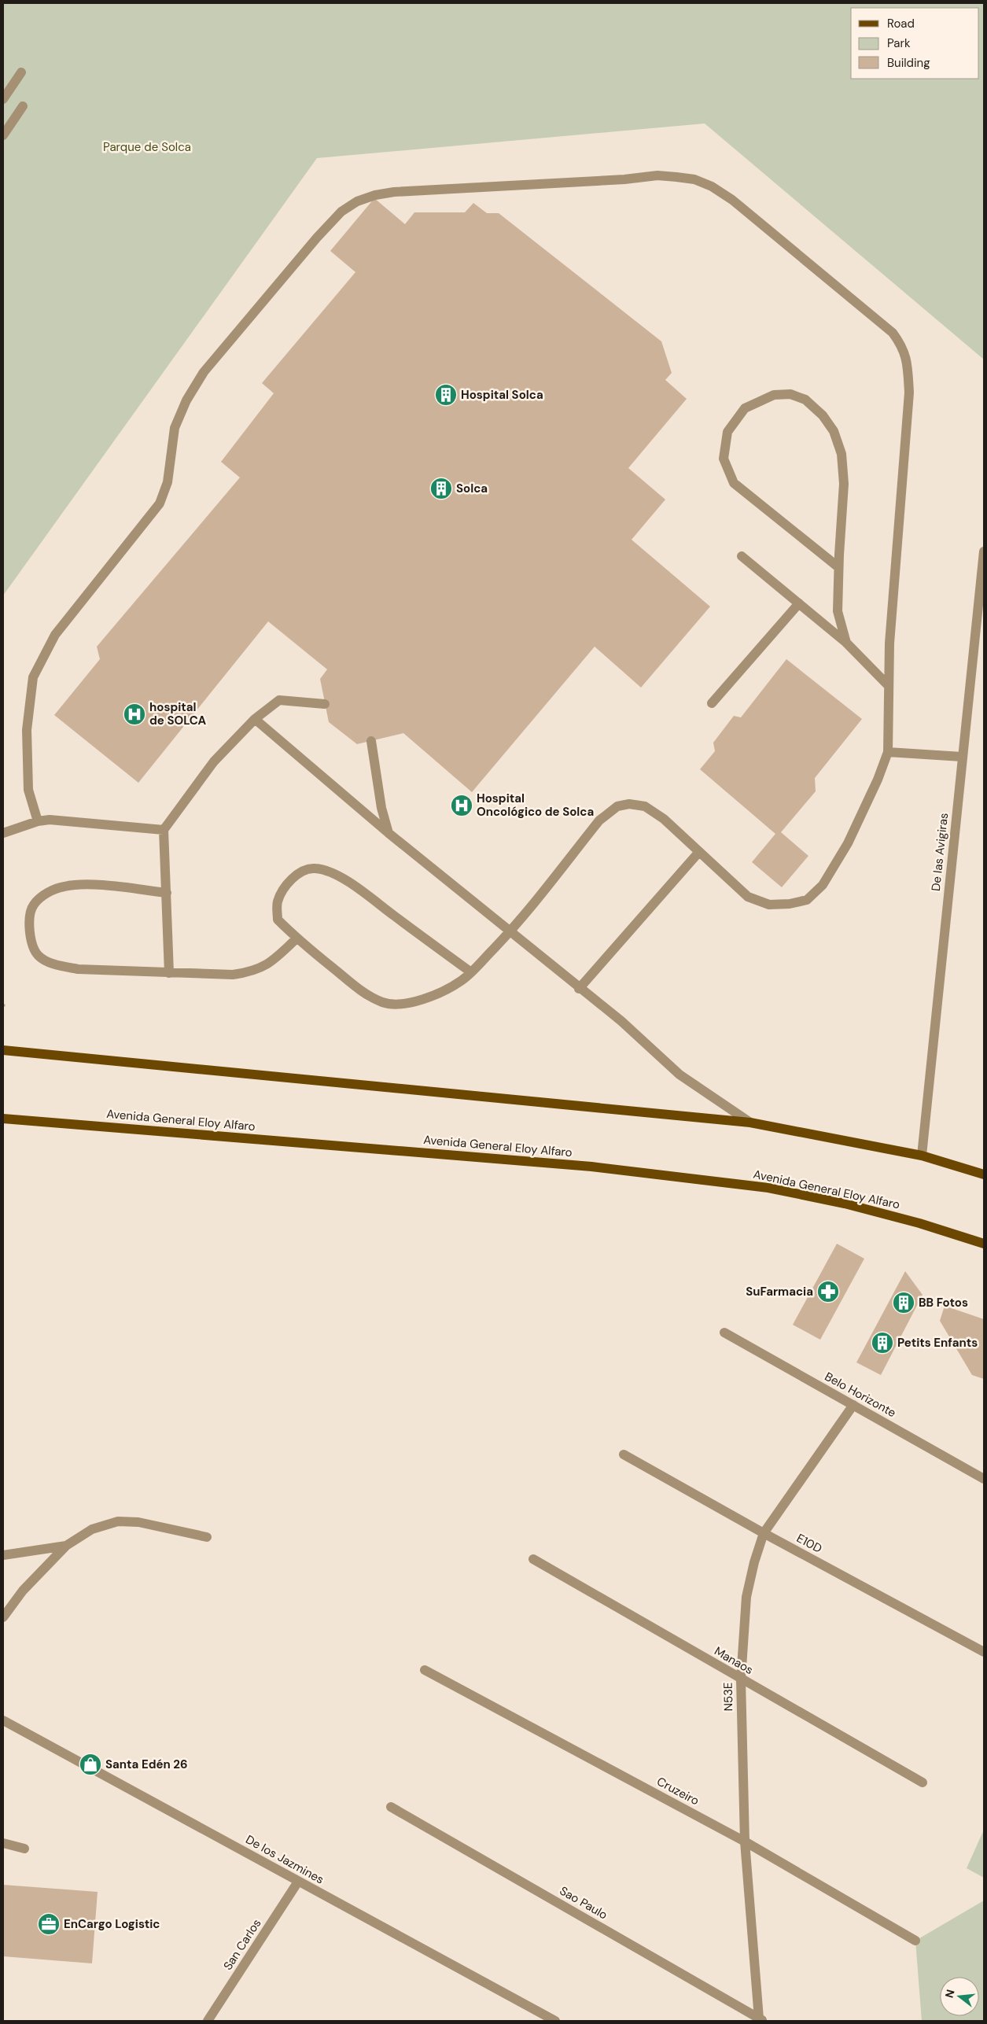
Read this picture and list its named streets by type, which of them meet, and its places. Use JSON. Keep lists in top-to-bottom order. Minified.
{"streets":{"main road":["Avenida General Eloy Alfaro"],"street":["De las Avigiras","Belo Horizonte","E10D","Manaos","N53E","Cruzeiro","De los Jazmines","Sao Paulo","San Carlos"]},"crossings":[["Belo Horizonte","N53E"],["E10D","N53E"],["Manaos","N53E"],["N53E","Cruzeiro"],["N53E","Sao Paulo"],["De los Jazmines","San Carlos"]],"parks":["Parque de Solca"],"places":{"building":["Hospital Solca","Solca","BB Fotos","Petits Enfants"],"hospital":["hospital de SOLCA","Hospital Oncológico de Solca"],"pharmacy":["SuFarmacia"],"shop":["Santa Edén 26"],"office":["EnCargo Logistic"]},"legend":["Road","Park","Building"],"north":"left"}
